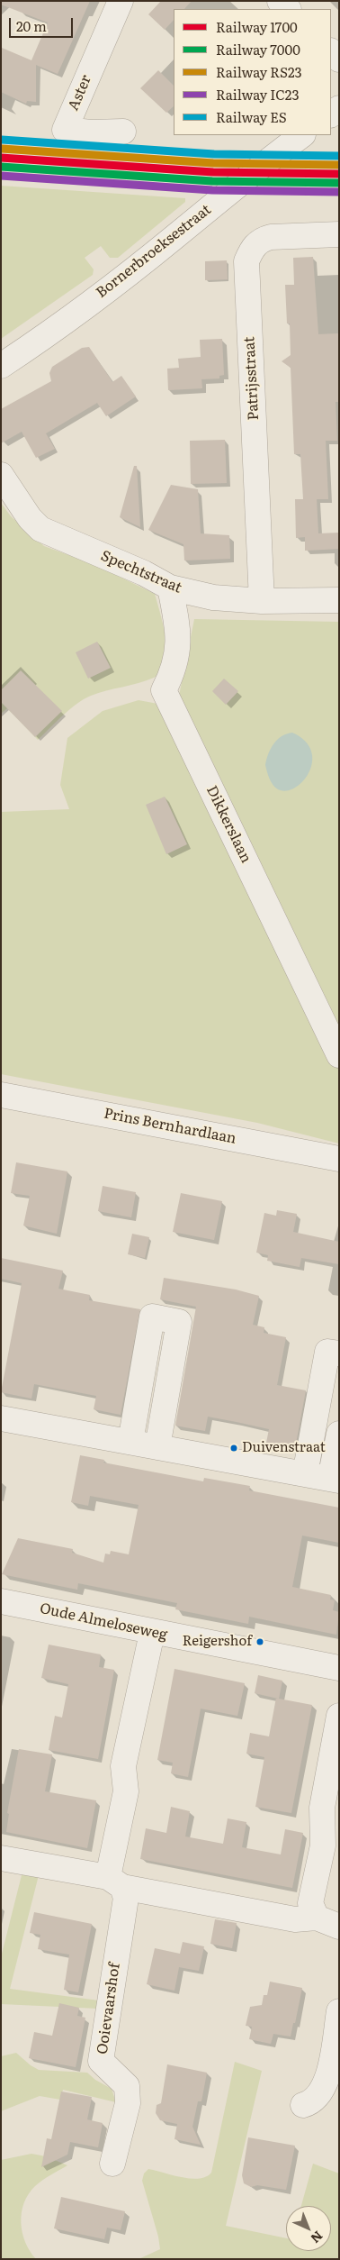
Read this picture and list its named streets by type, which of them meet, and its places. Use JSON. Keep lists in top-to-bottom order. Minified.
{"streets":{"street":["Aster","Bornerbroeksestraat","Patrijsstraat","Spechtstraat","Dikkerslaan","Prins Bernhardlaan","Oude Almeloseweg","Ooievaarshof"]},"crossings":[["Patrijsstraat","Spechtstraat"],["Spechtstraat","Dikkerslaan"],["Oude Almeloseweg","Ooievaarshof"]],"places":["Duivenstraat","Reigershof"],"lines":["rail line ES","rail line RS23","rail line 1700","rail line 7000","rail line IC23"],"legend":["Railway 1700","Railway 7000","Railway RS23","Railway IC23","Railway ES"],"scale_bar":"20 m","north":"bottom right"}
